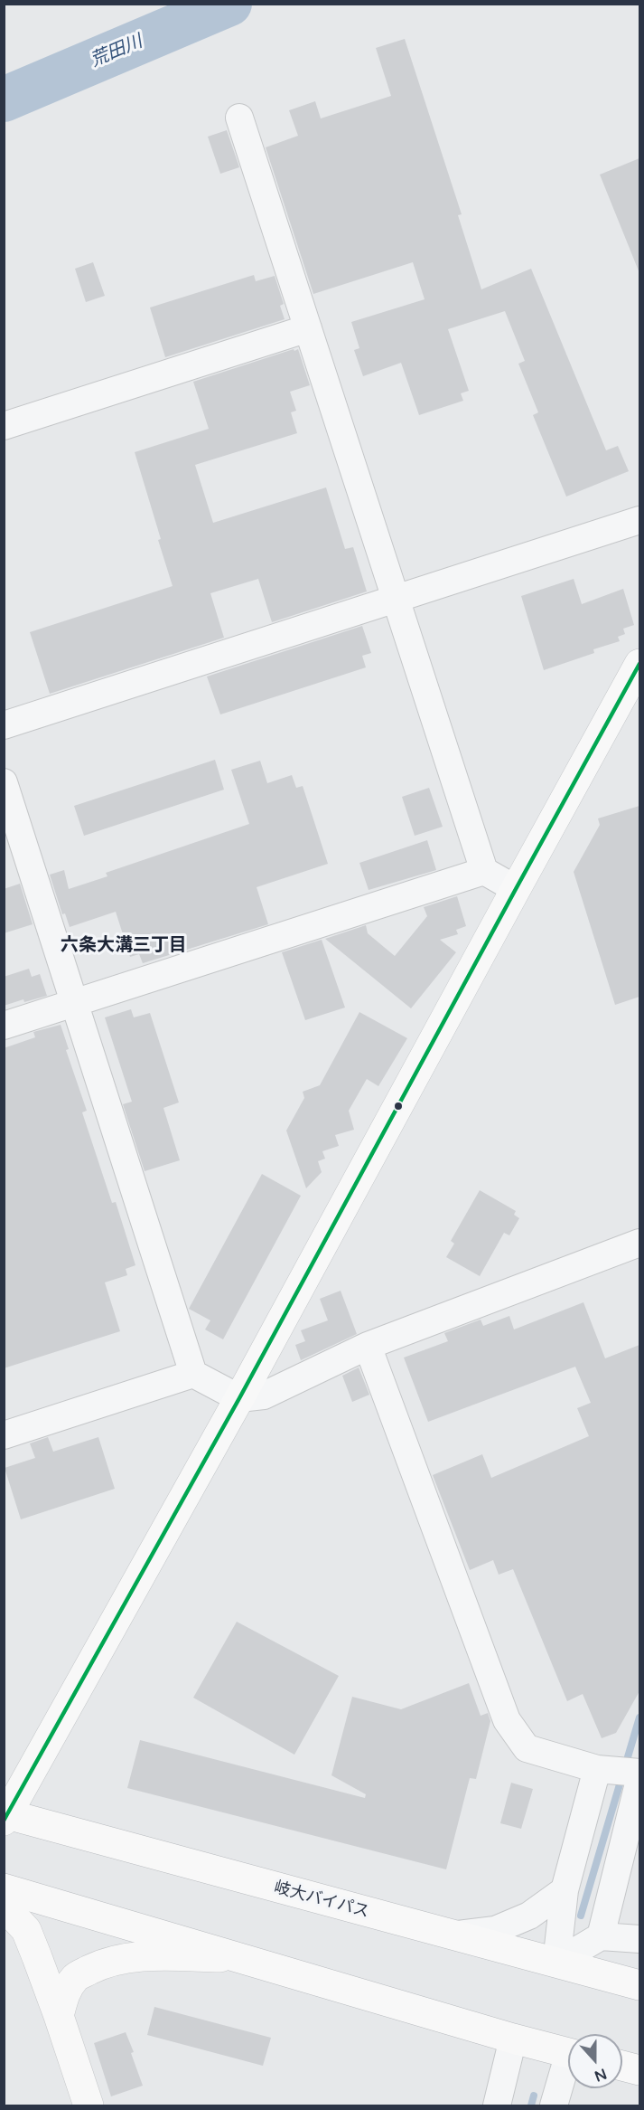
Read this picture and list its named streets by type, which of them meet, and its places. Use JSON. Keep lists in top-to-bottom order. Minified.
{"streets":{"main road":["岐大バイパス"]},"districts":["六条大溝三丁目"],"water":["荒田川"],"north":"bottom"}
